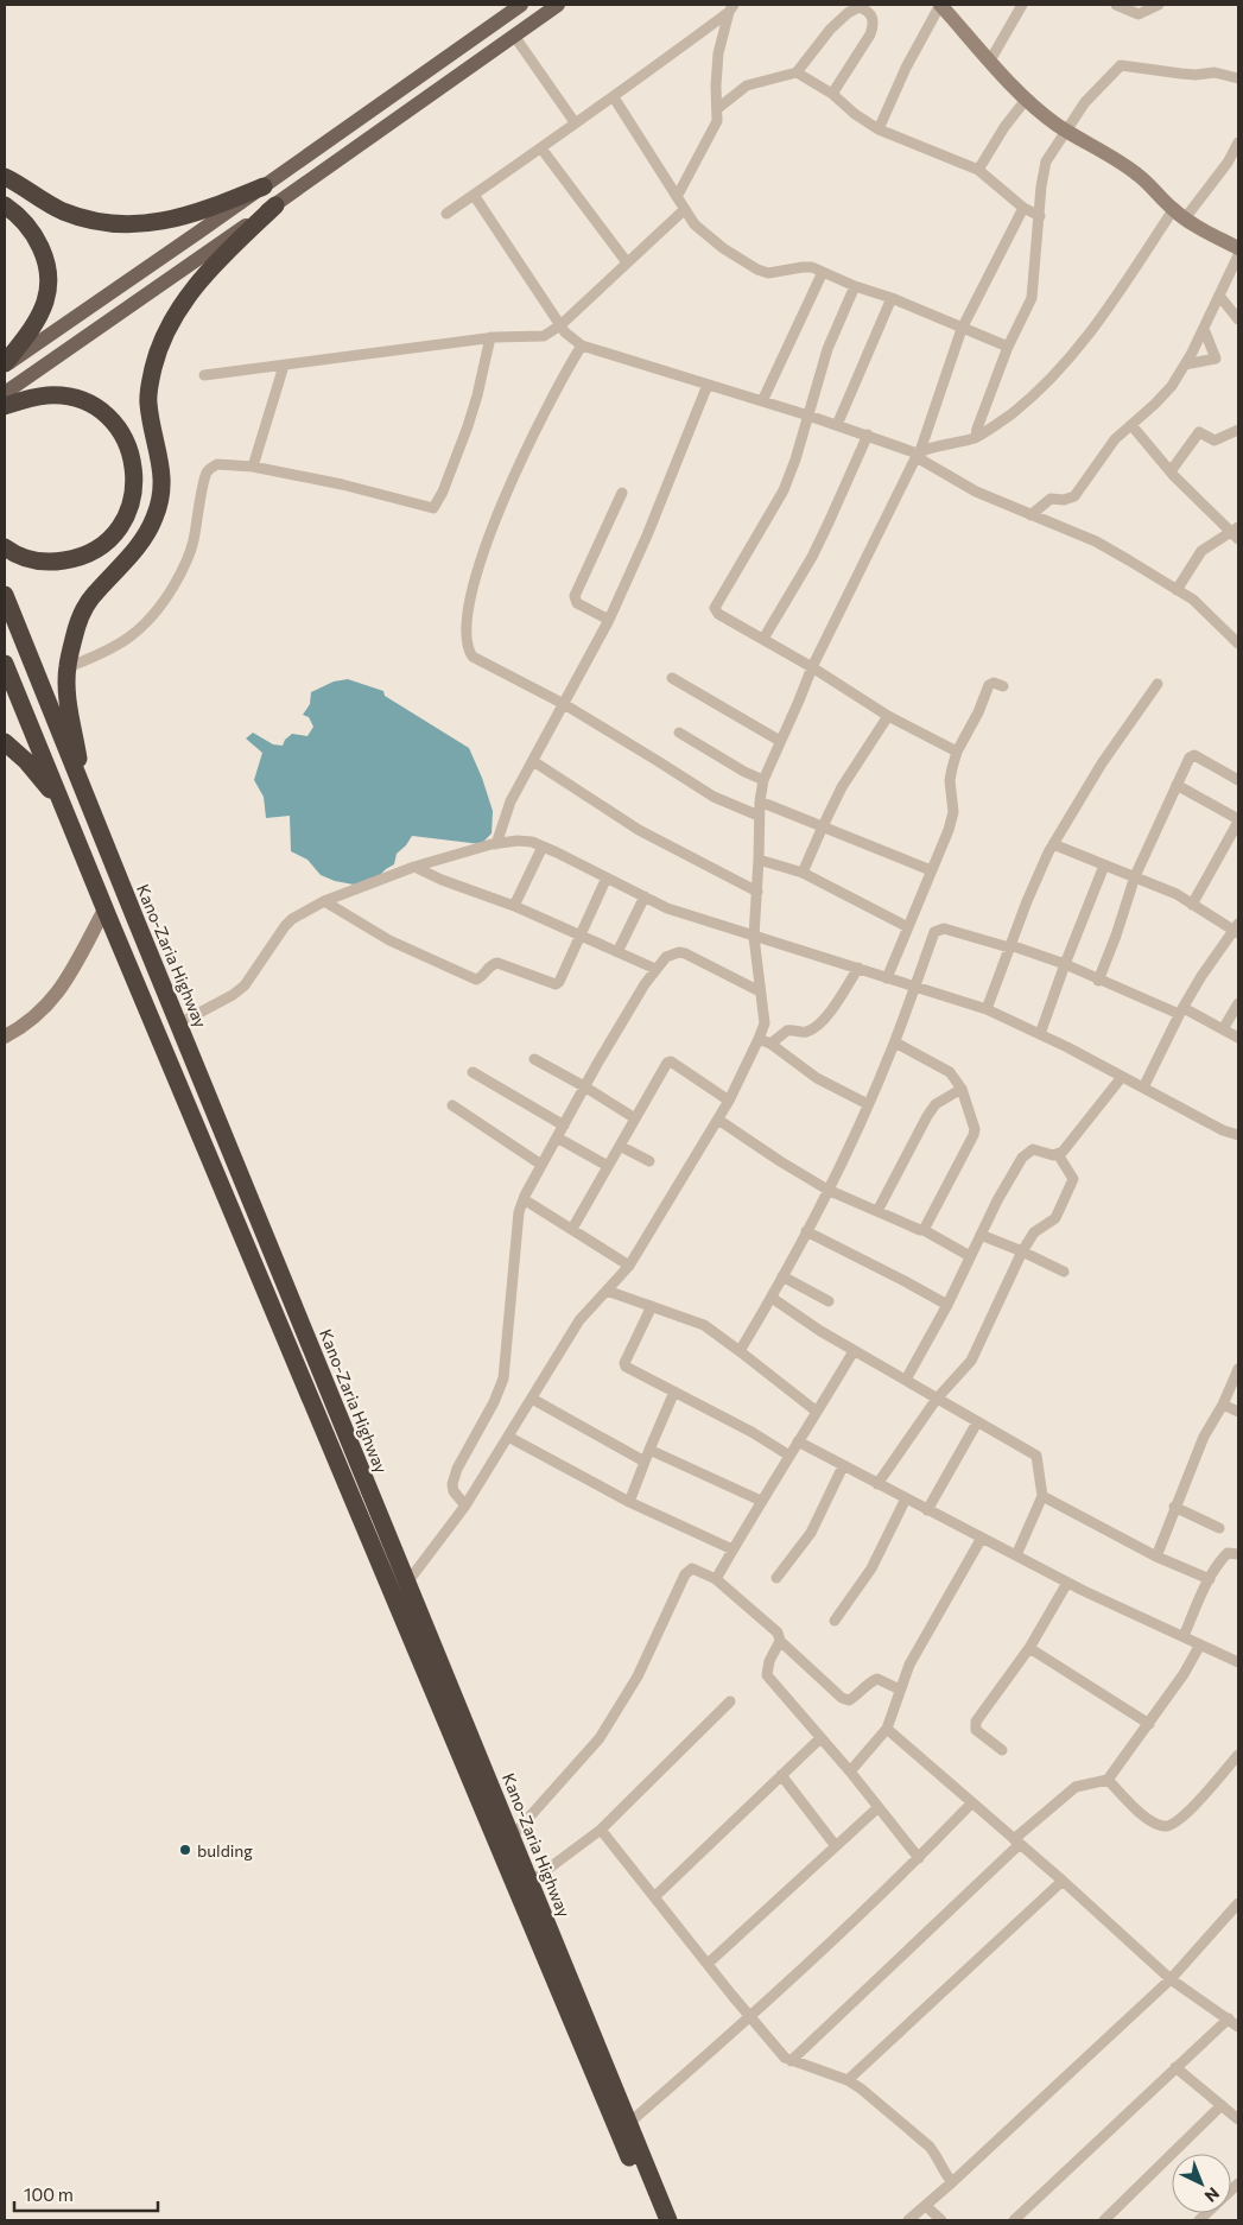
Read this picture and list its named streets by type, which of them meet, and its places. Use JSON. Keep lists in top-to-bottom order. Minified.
{"streets":{"highway":["Kano-Zaria Highway"]},"places":["bulding"],"scale_bar":"100 m","north":"bottom right"}
